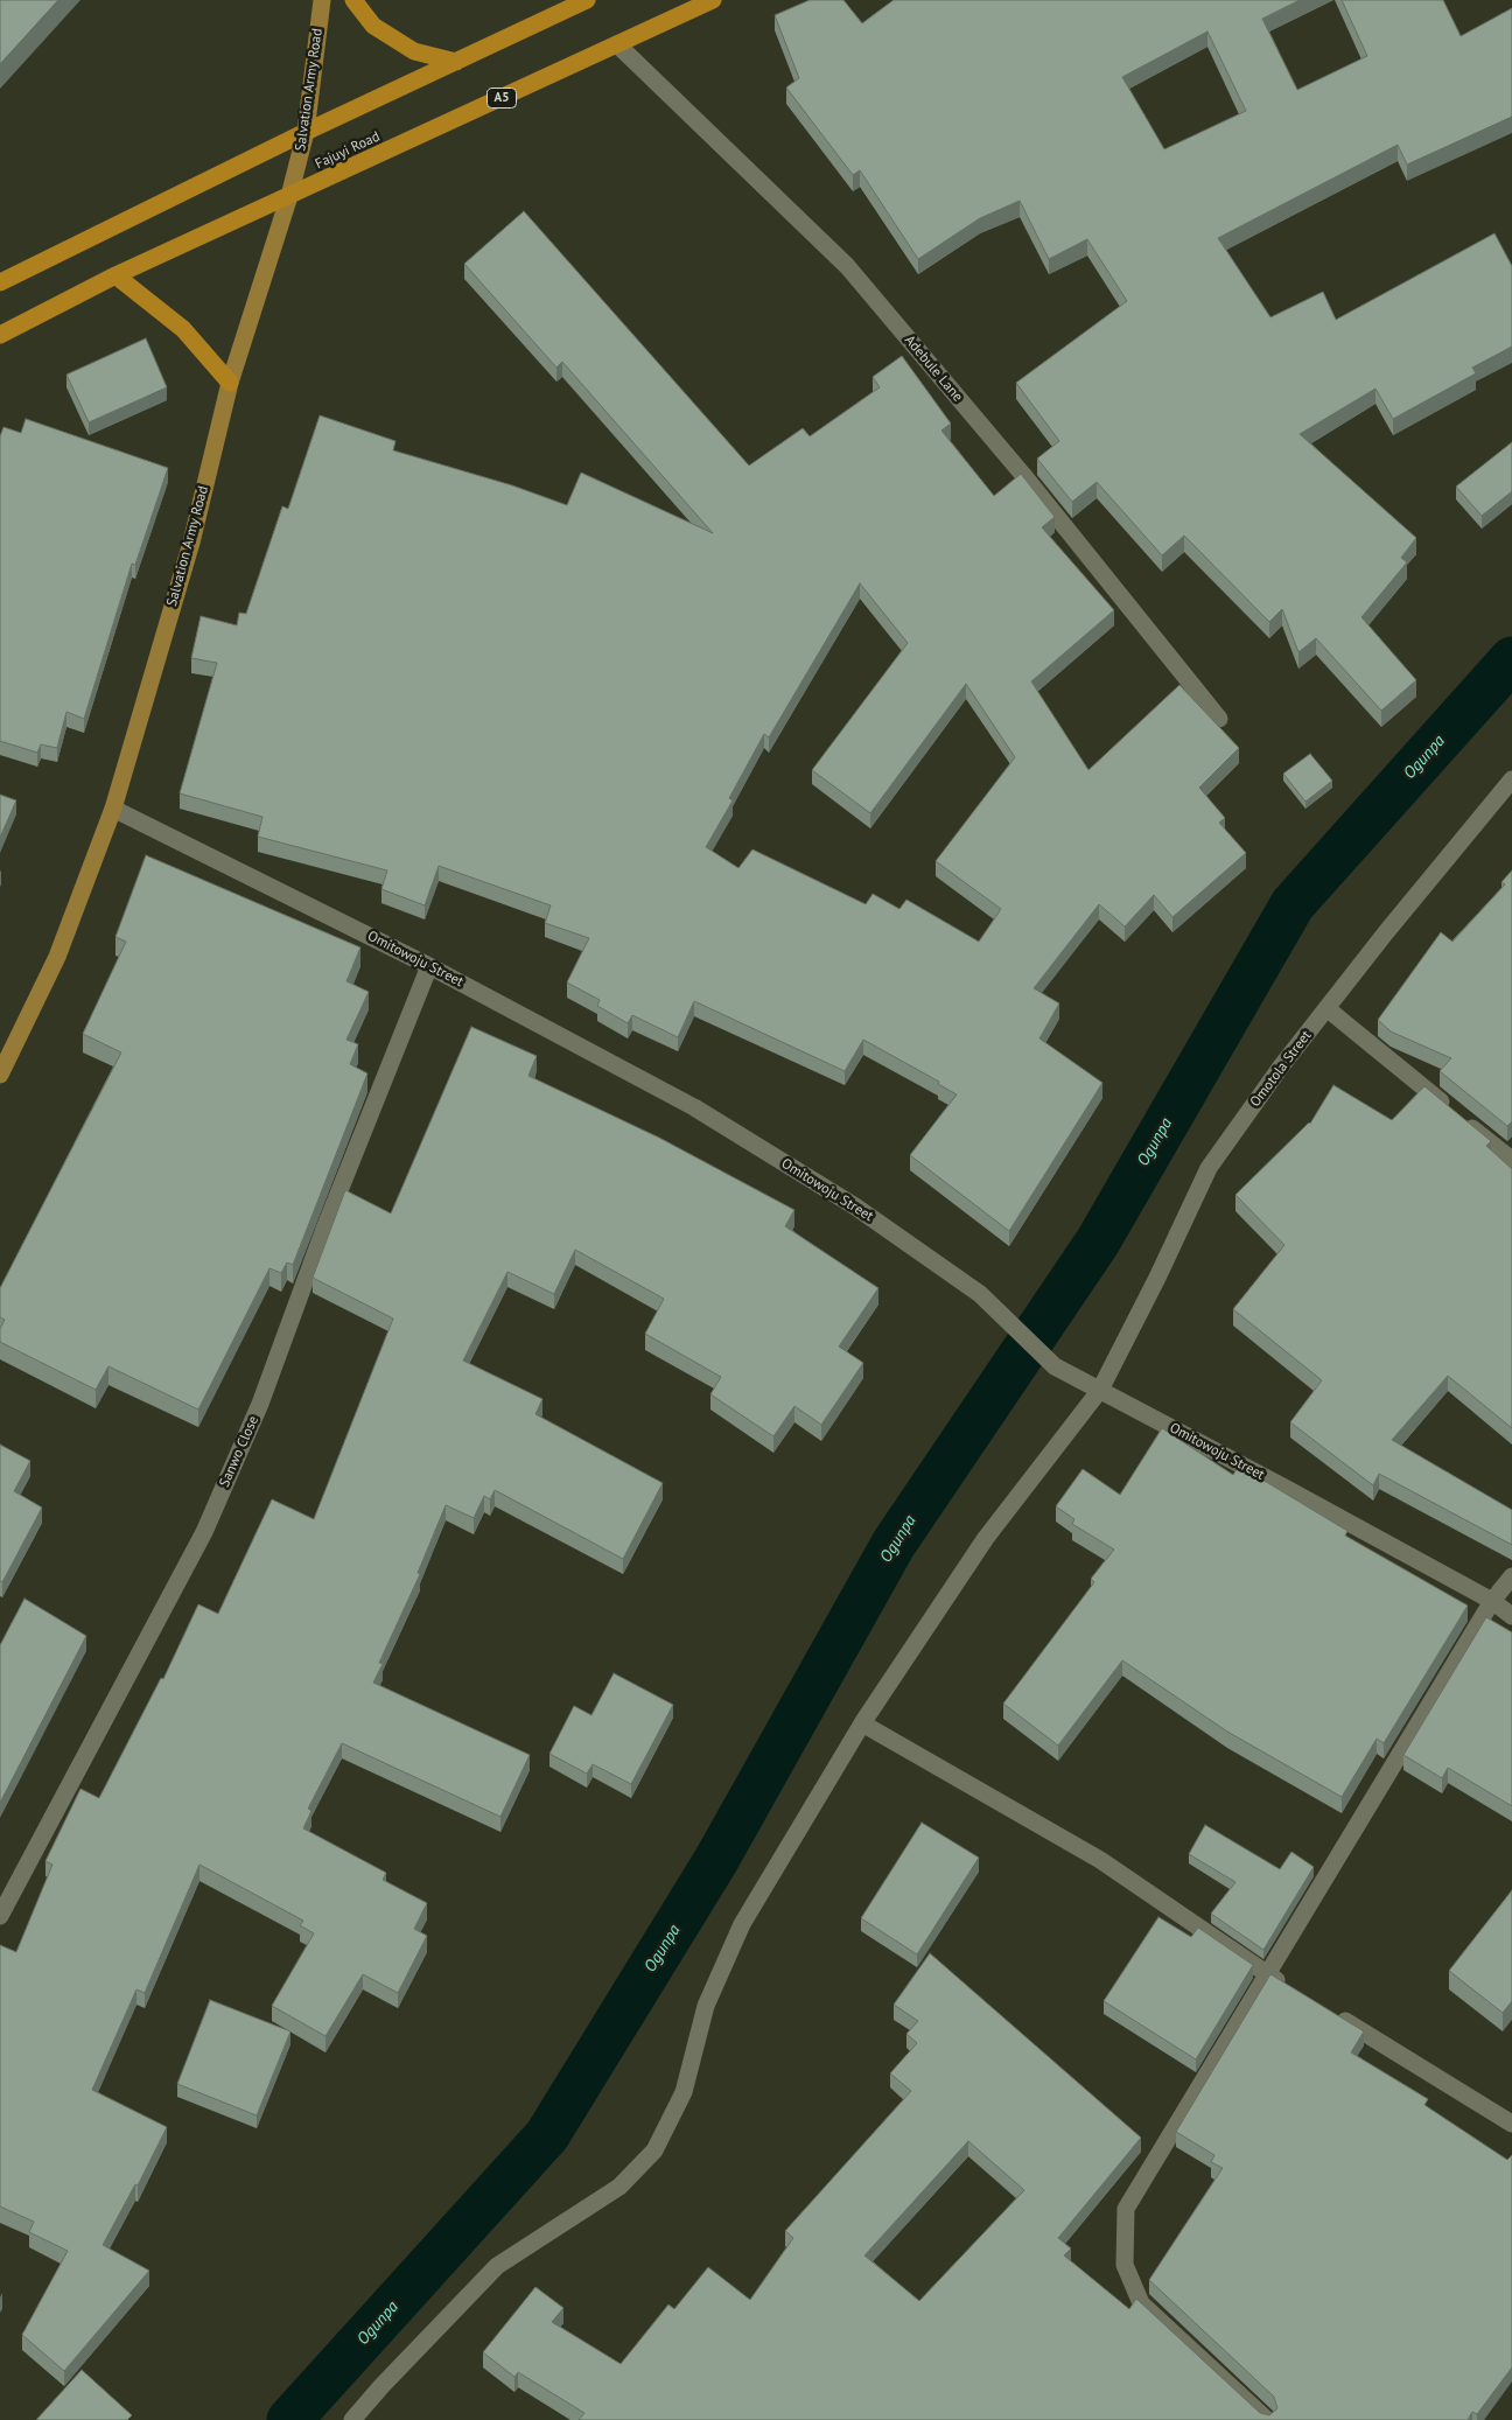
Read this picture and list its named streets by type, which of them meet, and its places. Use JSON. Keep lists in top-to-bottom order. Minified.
{"streets":{"highway":["A5","Fajuyi Road"],"main road":["Salvation Army Road"],"street":["Adebule Lane","Omitowoju Street","Omotola Street","Sanwo Close"]},"crossings":[["Salvation Army Road","Fajuyi Road"],["Salvation Army Road","Omitowoju Street"],["Fajuyi Road","Adebule Lane"],["Omitowoju Street","Omotola Street"],["Omitowoju Street","Sanwo Close"]],"water":["Ogunpa"]}
